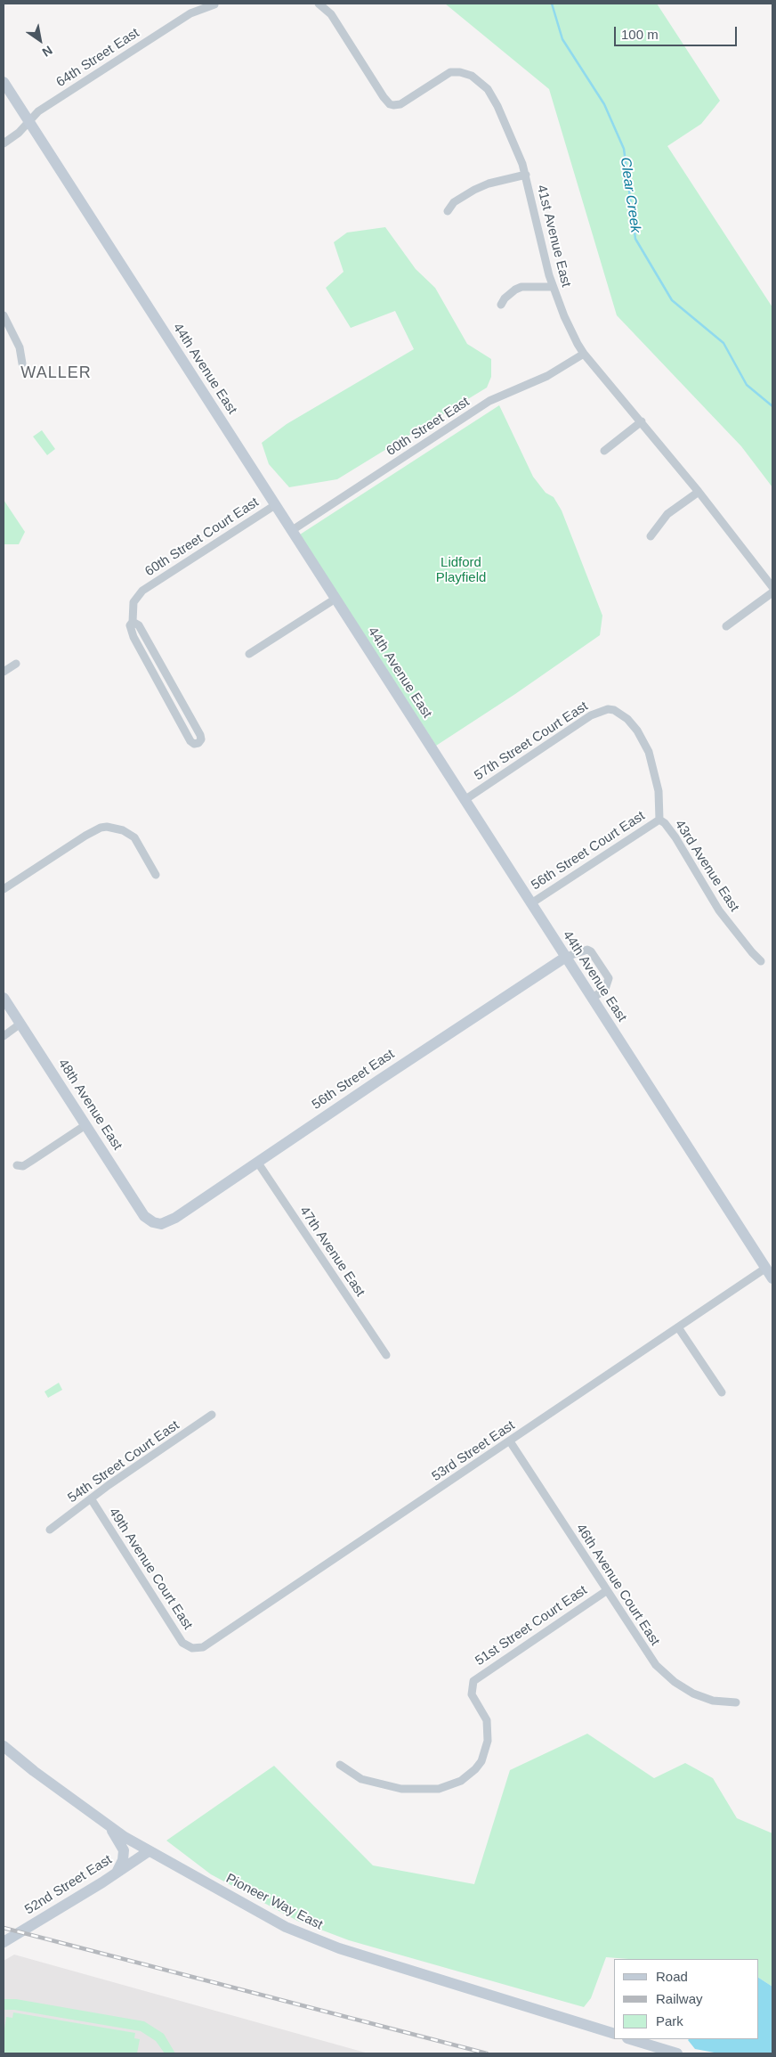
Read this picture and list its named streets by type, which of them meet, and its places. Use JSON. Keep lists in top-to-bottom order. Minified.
{"streets":{"street":["64th Street East","41st Avenue East","44th Avenue East","60th Street East","60th Street Court East","57th Street Court East","56th Street Court East","43rd Avenue East","56th Street East","48th Avenue East","47th Avenue East","53rd Street East","54th Street Court East","49th Avenue Court East","46th Avenue Court East","51st Street Court East","52nd Street East","Pioneer Way East"]},"crossings":[["64th Street East","44th Avenue East"],["41st Avenue East","60th Street East"],["44th Avenue East","60th Street East"],["44th Avenue East","60th Street Court East"],["44th Avenue East","57th Street Court East"],["44th Avenue East","56th Street Court East"],["44th Avenue East","56th Street East"],["44th Avenue East","53rd Street East"],["57th Street Court East","43rd Avenue East"],["56th Street Court East","43rd Avenue East"],["56th Street East","48th Avenue East"],["56th Street East","47th Avenue East"],["53rd Street East","49th Avenue Court East"],["53rd Street East","46th Avenue Court East"],["54th Street Court East","49th Avenue Court East"],["46th Avenue Court East","51st Street Court East"],["52nd Street East","Pioneer Way East"]],"districts":["WALLER"],"water":["Clear Creek"],"parks":["Lidford Playfield"],"legend":["Road","Railway","Park"],"scale_bar":"100 m","north":"bottom right"}
